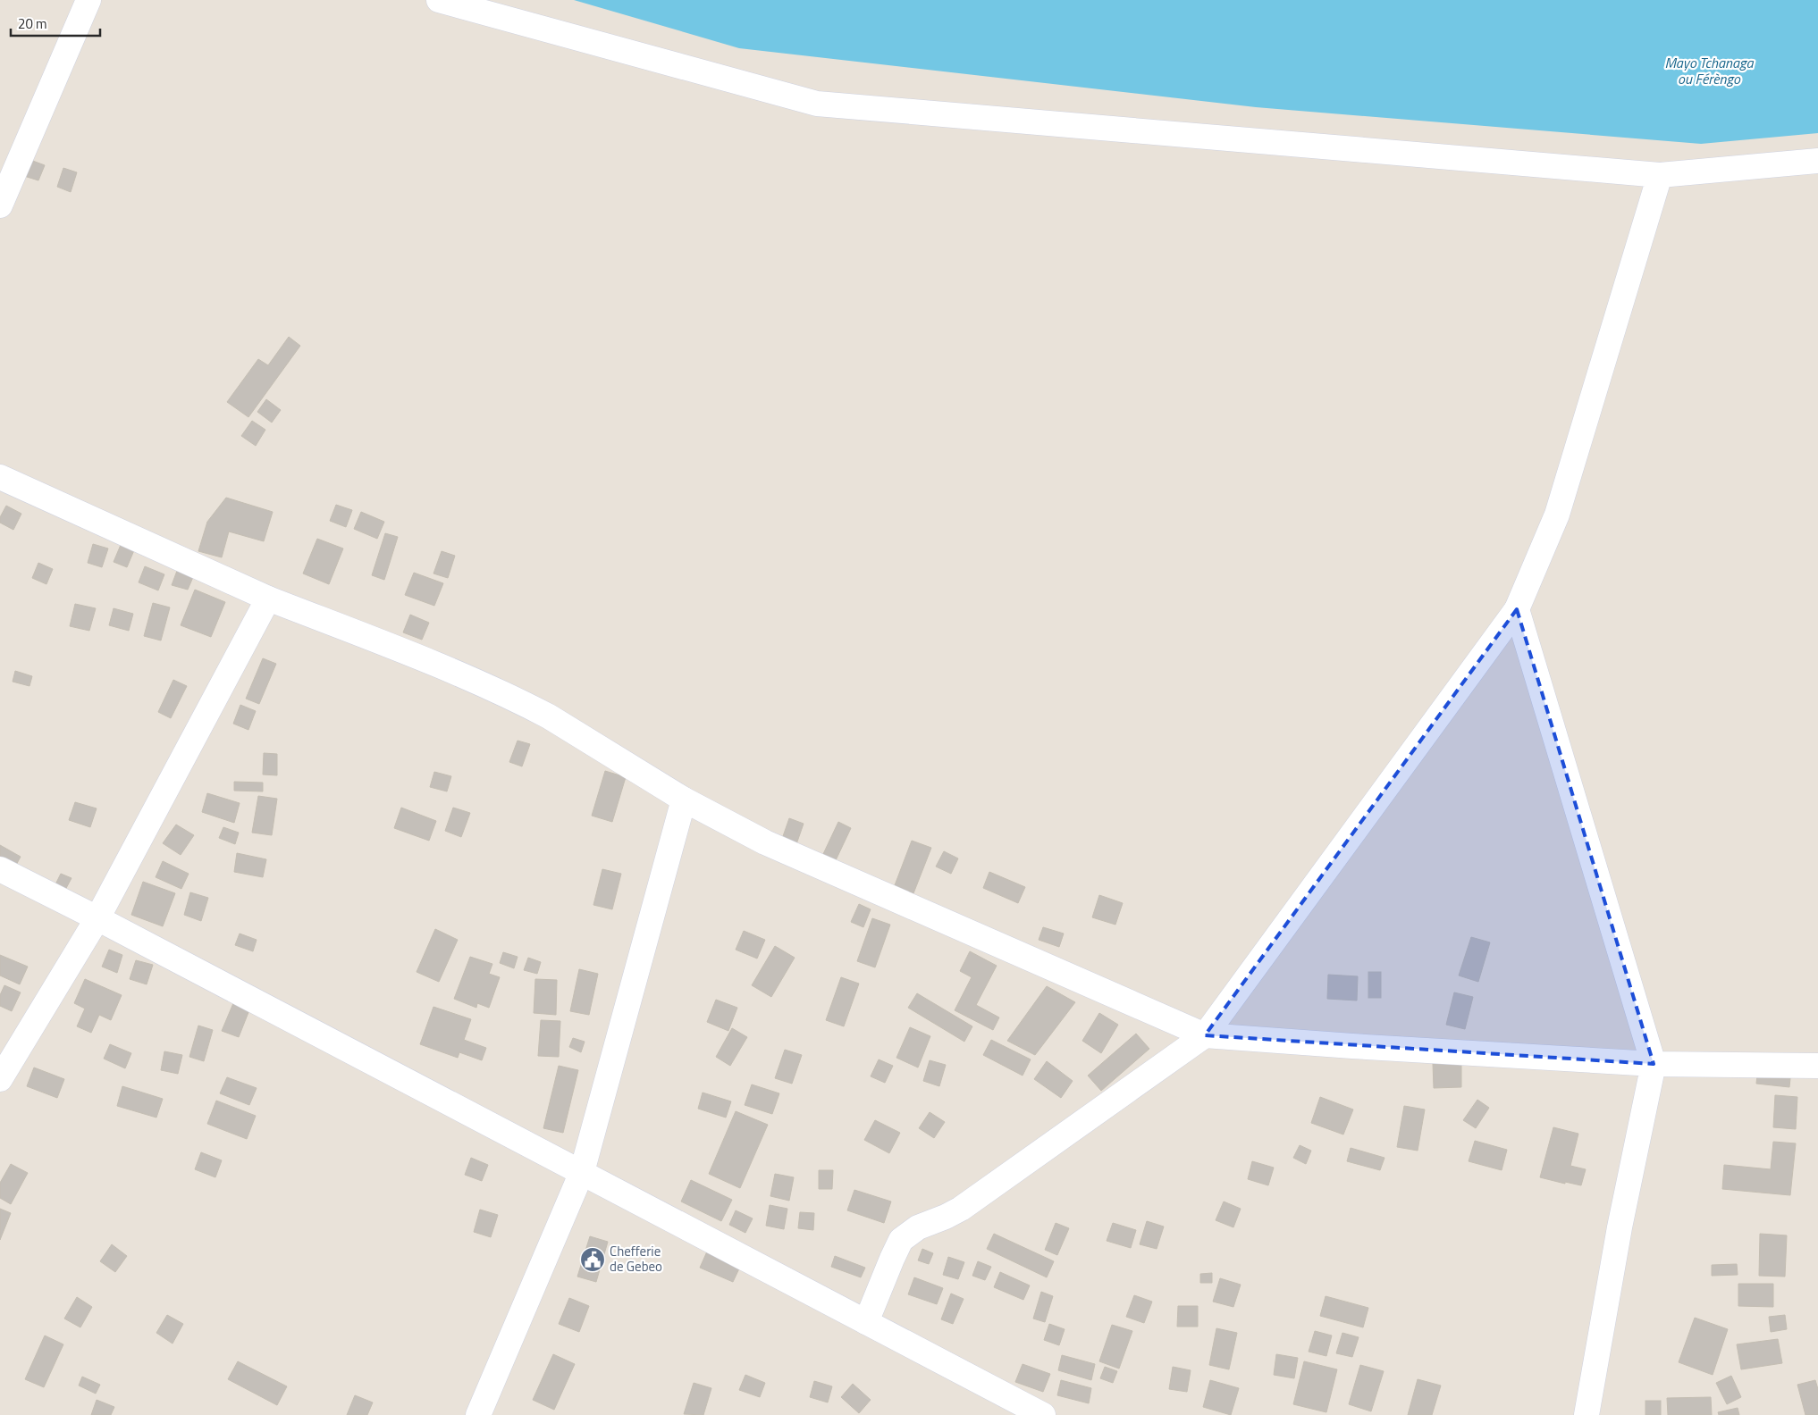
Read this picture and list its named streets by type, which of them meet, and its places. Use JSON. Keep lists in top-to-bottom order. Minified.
{"water":["Mayo Tchanaga ou Férèngo"],"places":{"public building":["Chefferie de Gebeo"]},"scale_bar":"20 m"}
